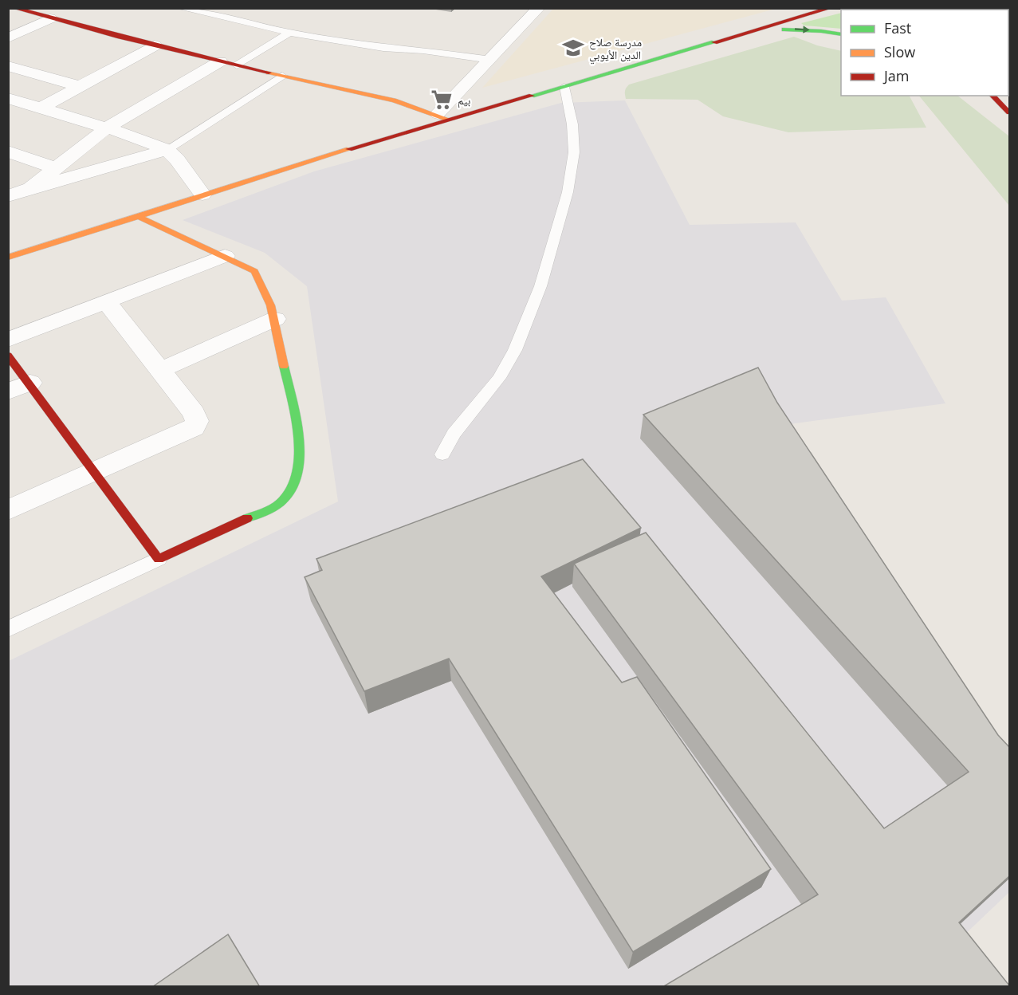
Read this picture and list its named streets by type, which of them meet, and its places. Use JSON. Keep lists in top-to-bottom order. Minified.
{"places":{"school or university":["مدرسة صلاح الدين الأيوبي"],"supermarket":["بيم"]},"legend":["Fast","Slow","Jam"]}
